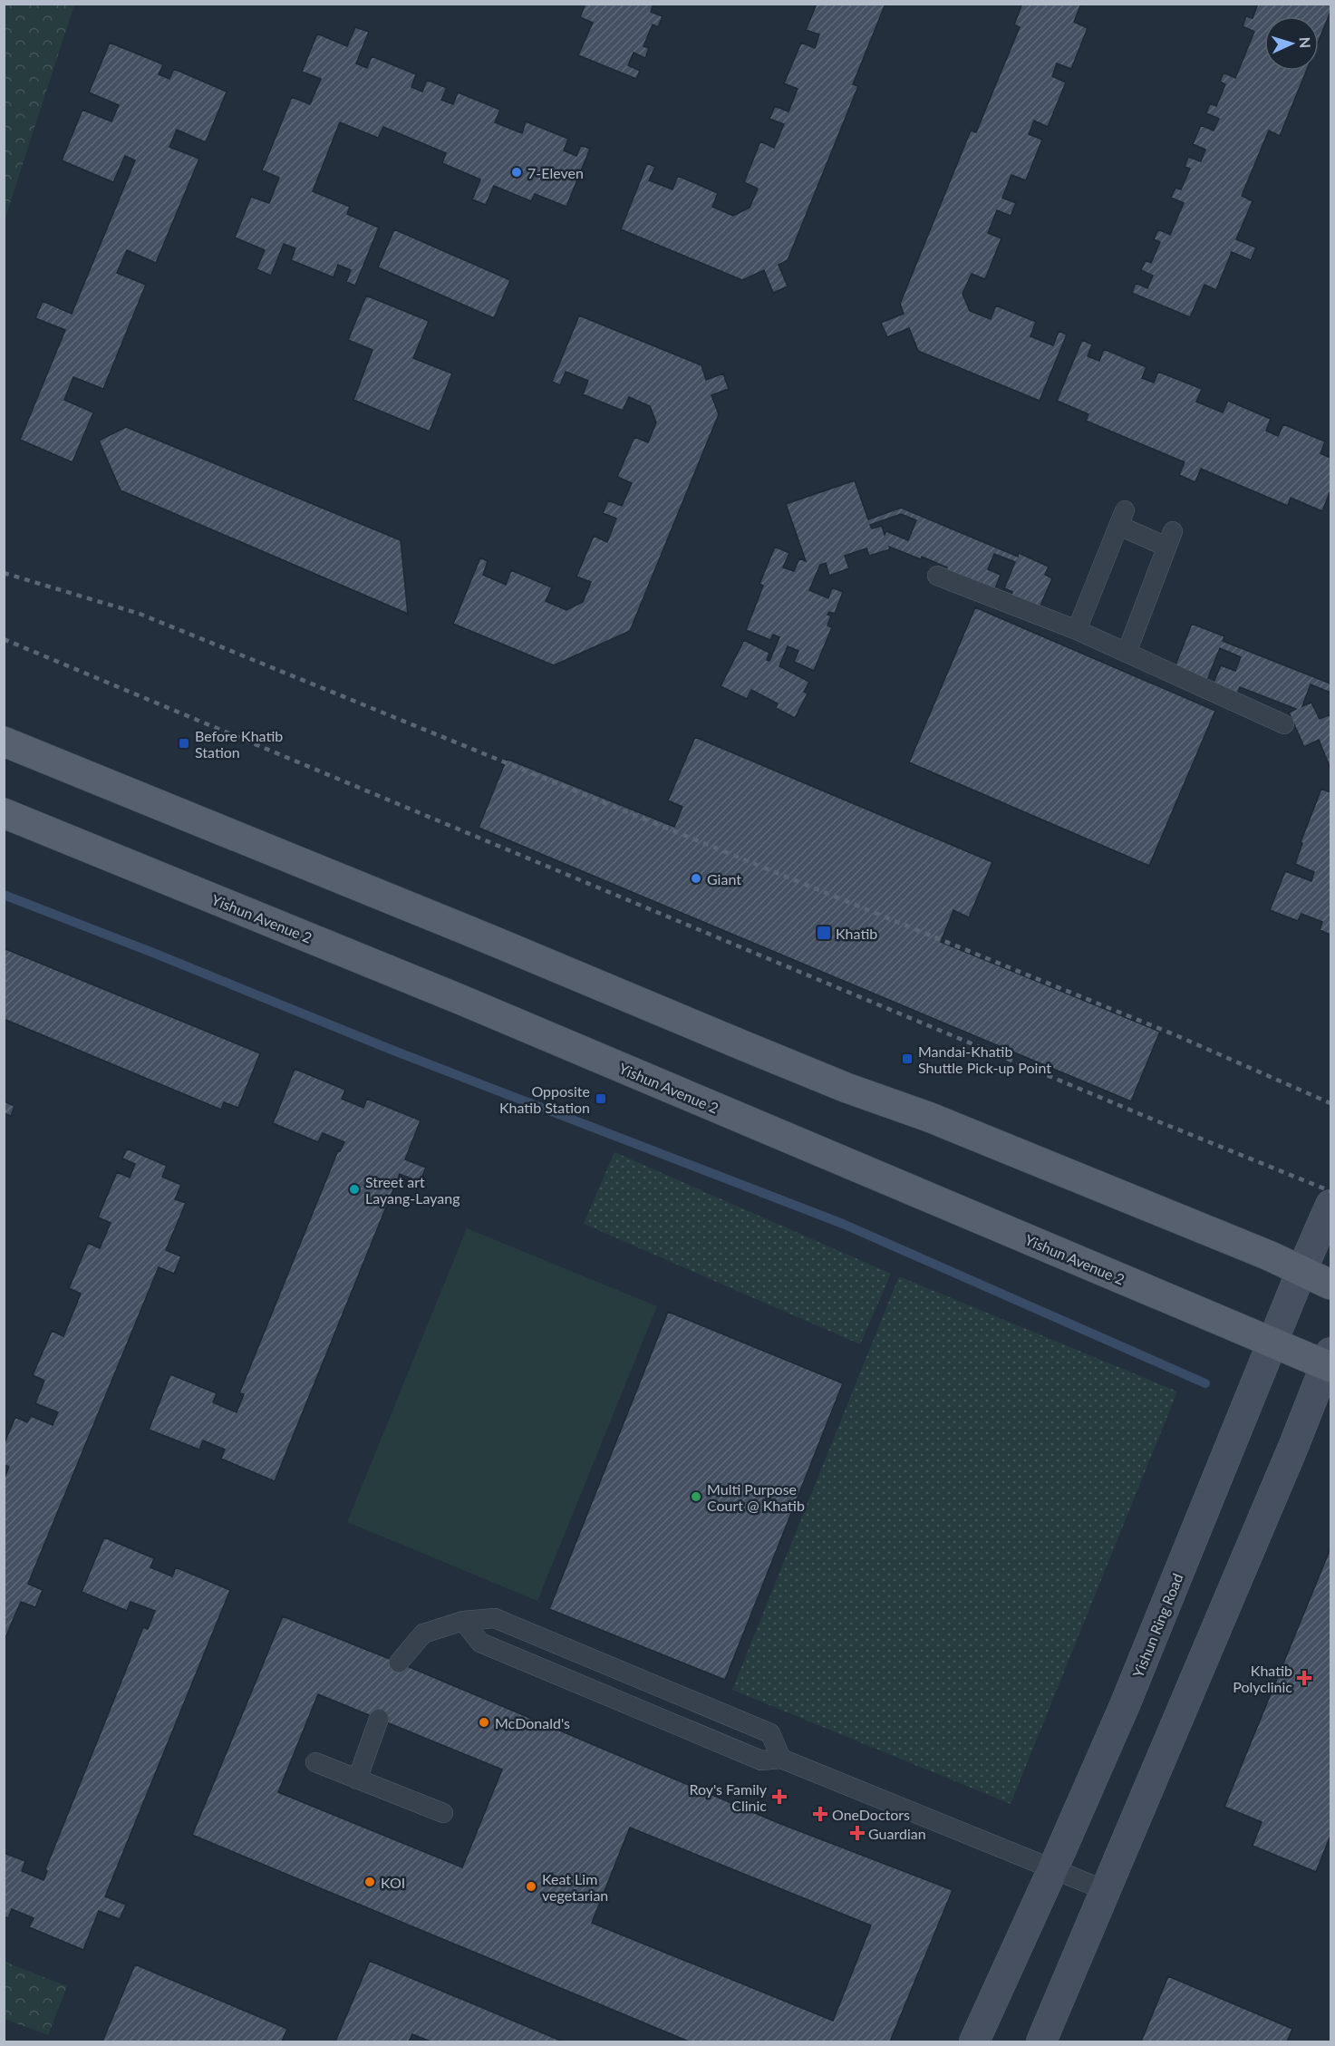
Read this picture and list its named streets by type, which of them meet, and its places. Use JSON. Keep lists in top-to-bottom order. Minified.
{"streets":{"main road":["Yishun Avenue 2","Yishun Ring Road"]},"crossings":[["Yishun Avenue 2","Yishun Ring Road"]],"places":{"other":["7-Eleven","Giant","Street art Layang-Layang","Multi Purpose Court @ Khatib","McDonald's","KOI","Keat Lim vegetarian"],"transit":["Before Khatib Station","Khatib","Mandai-Khatib Shuttle Pick-up Point","Opposite Khatib Station"],"health":["Khatib Polyclinic","Roy's Family Clinic","OneDoctors","Guardian"]},"north":"right"}
